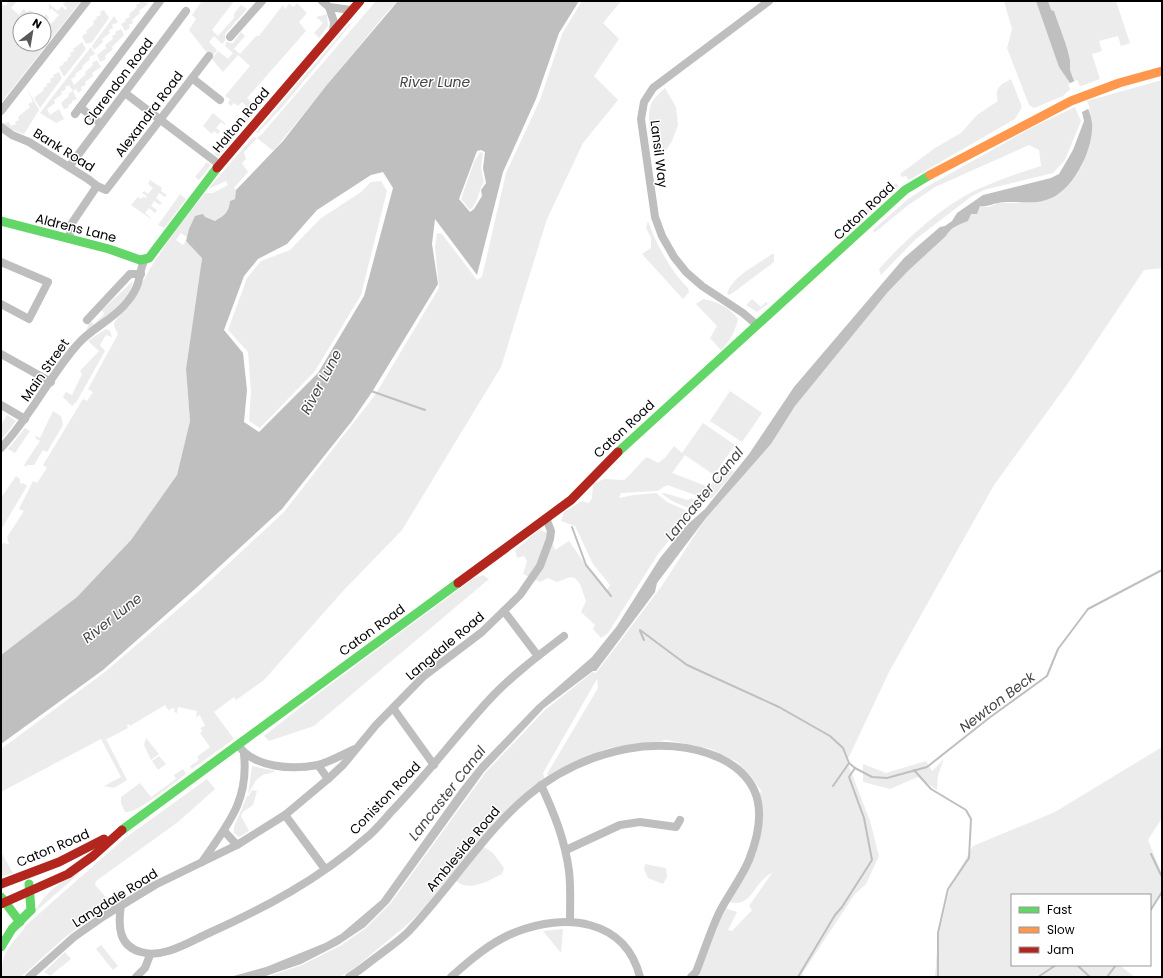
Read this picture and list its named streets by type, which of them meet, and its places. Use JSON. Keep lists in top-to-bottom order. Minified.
{"streets":{"main road":["Halton Road","Caton Road","Aldrens Lane"],"street":["Clarendon Road","Alexandra Road","Bank Road","Lansil Way","Main Street","Langdale Road","Coniston Road","Ambleside Road"]},"crossings":[["Clarendon Road","Bank Road"],["Alexandra Road","Bank Road"],["Halton Road","Aldrens Lane"],["Halton Road","Main Street"],["Lansil Way","Caton Road"],["Caton Road","Langdale Road"],["Aldrens Lane","Main Street"]],"water":["River Lune","Lancaster Canal","Newton Beck"],"legend":["Fast","Slow","Jam"],"north":"top right"}
